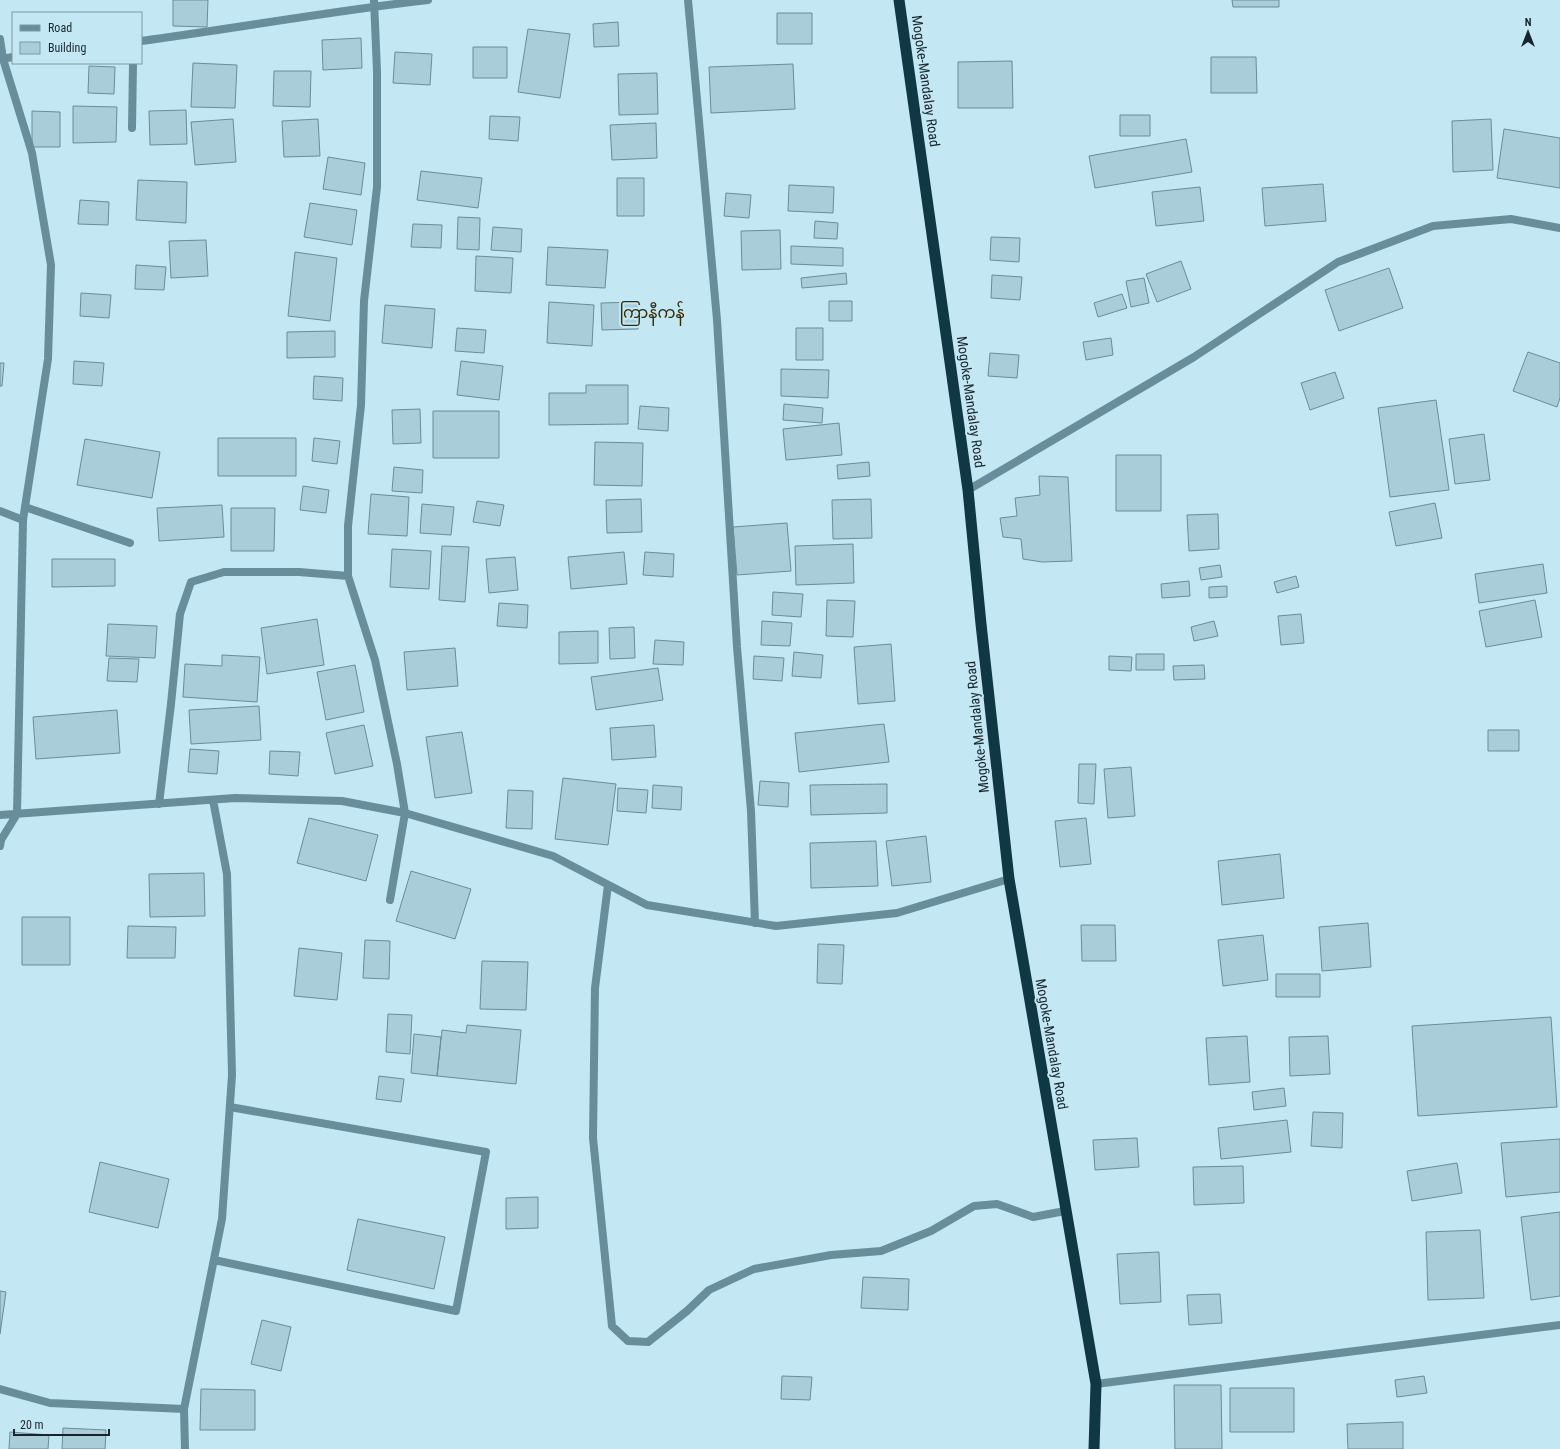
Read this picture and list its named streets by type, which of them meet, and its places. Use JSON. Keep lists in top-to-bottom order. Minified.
{"streets":{"highway":["Mogoke-Mandalay Road"]},"districts":["ကြာနီကန်"],"legend":["Road","Building"],"scale_bar":"20 m","north":"top"}
